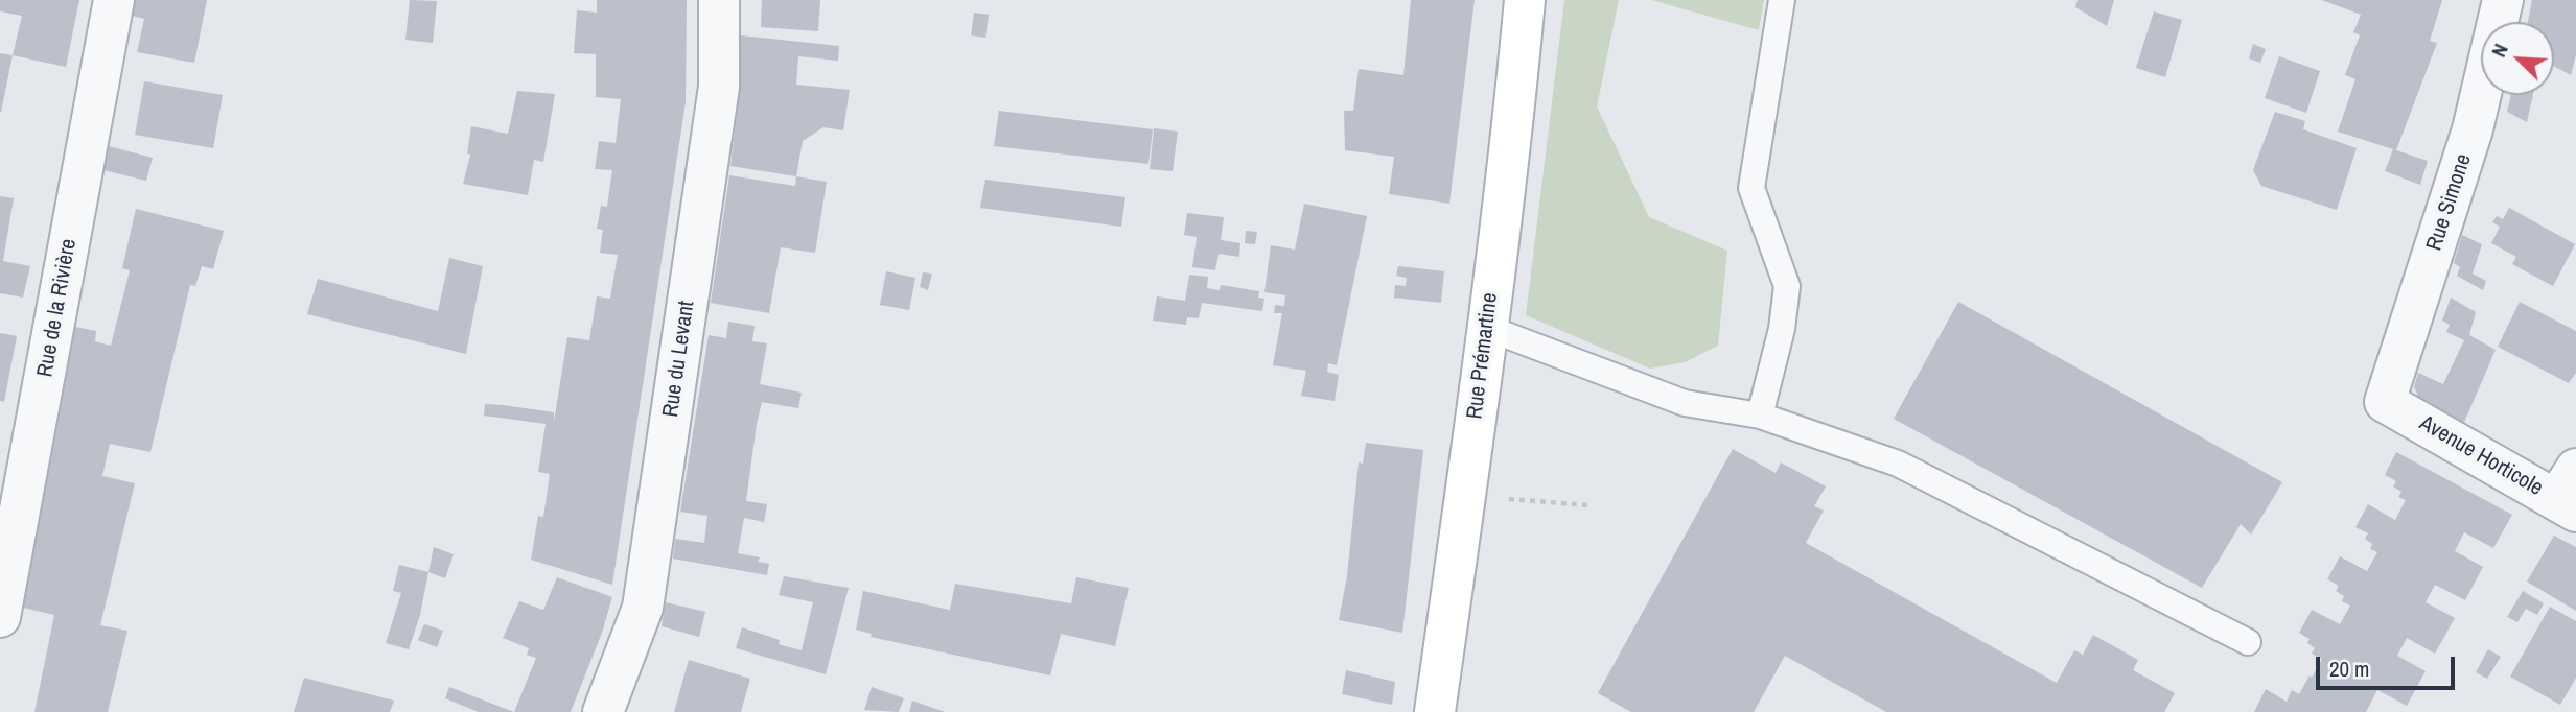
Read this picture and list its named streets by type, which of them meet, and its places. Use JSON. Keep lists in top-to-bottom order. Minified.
{"streets":{"street":["Rue Simone","Rue de la Rivière","Rue Prémartine","Rue du Levant","Avenue Horticole"]},"crossings":[["Rue Simone","Avenue Horticole"]],"scale_bar":"20 m","north":"top left"}
